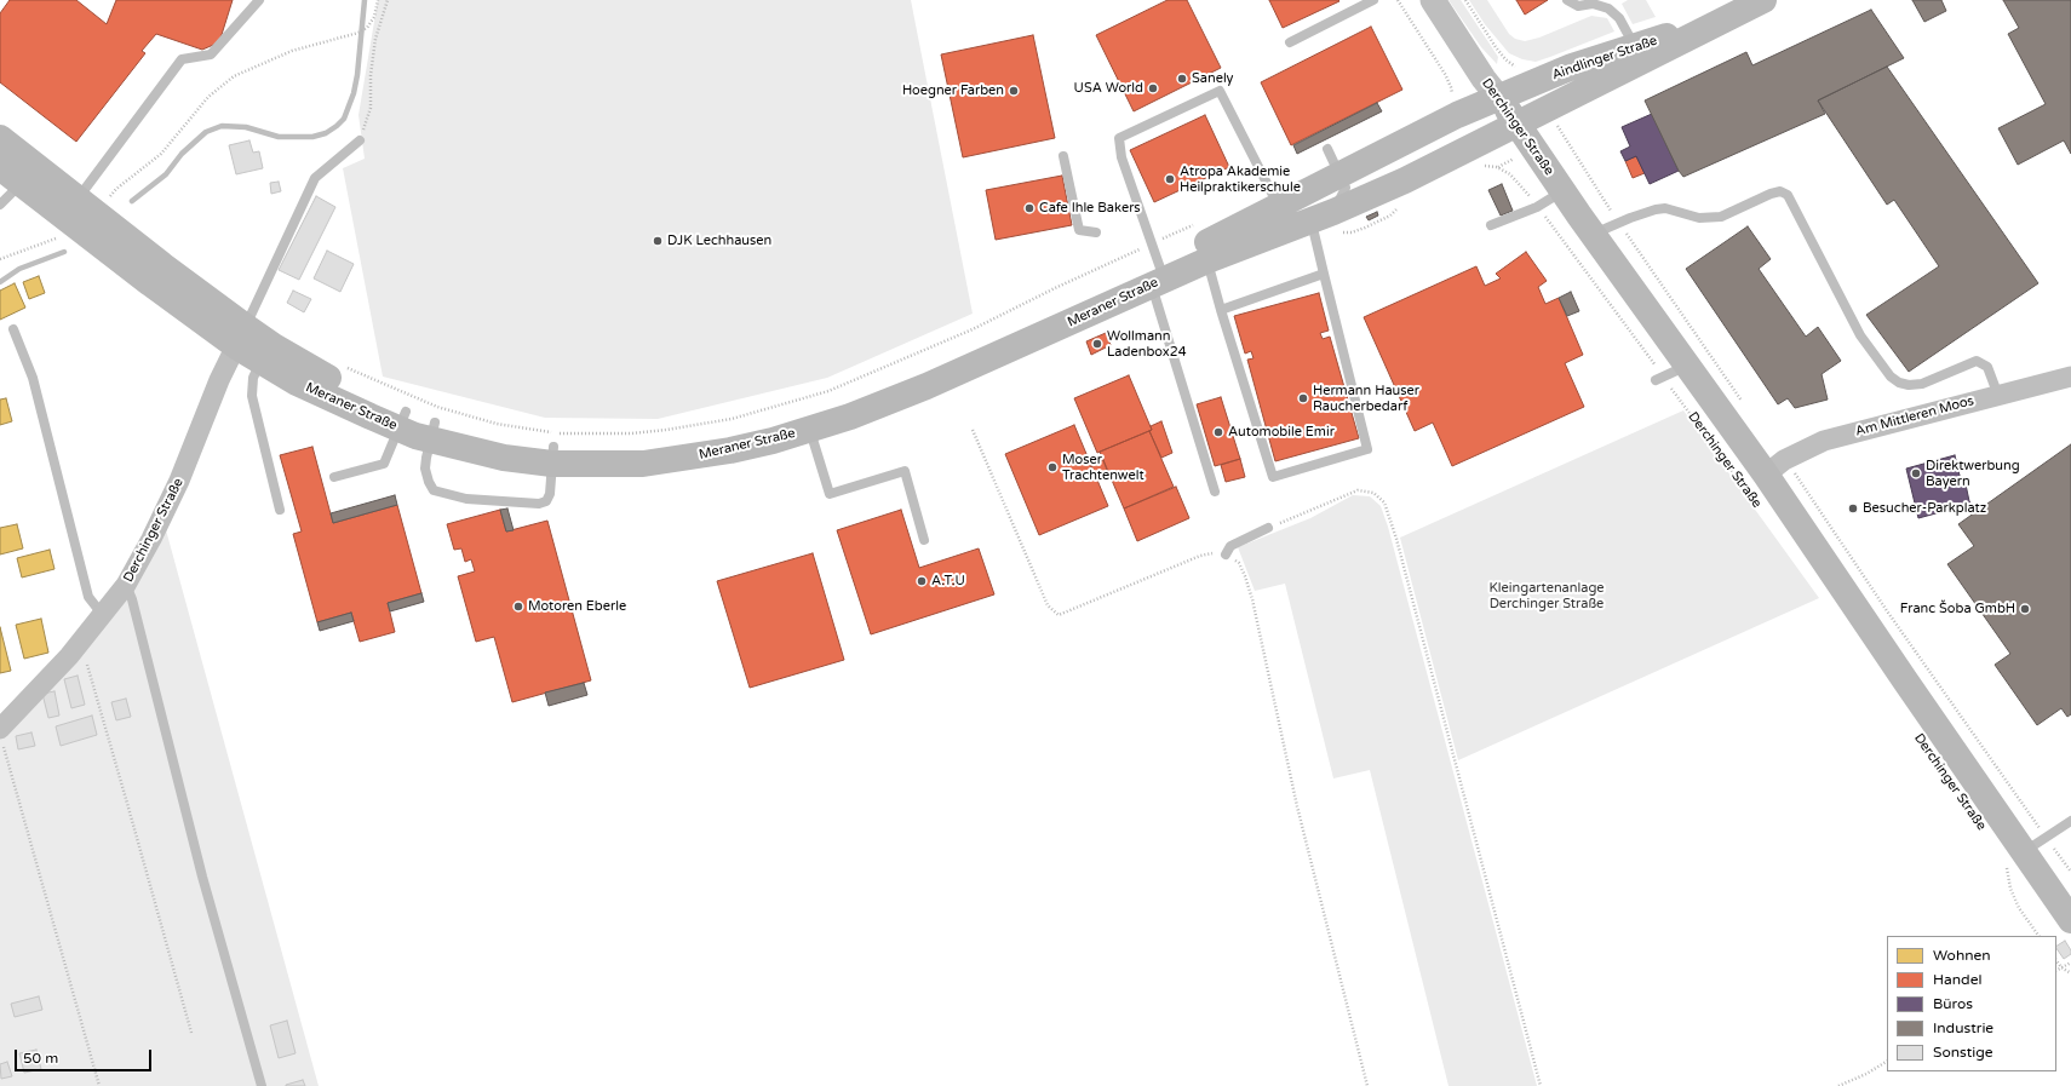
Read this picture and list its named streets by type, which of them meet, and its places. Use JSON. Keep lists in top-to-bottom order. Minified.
{"streets":{"main road":["Aindlinger Straße","Derchinger Straße","Meraner Straße"],"street":["Am Mittleren Moos"]},"crossings":[["Aindlinger Straße","Derchinger Straße"],["Aindlinger Straße","Meraner Straße"],["Derchinger Straße","Meraner Straße"],["Derchinger Straße","Am Mittleren Moos"]],"parks":["Kleingartenanlage Derchinger Straße"],"places":["Sanely","USA World","Hoegner Farben","Atropa Akademie Heilpraktikerschule","Cafe Ihle Bakers","DJK Lechhausen","Wollmann Ladenbox24","Hermann Hauser Raucherbedarf","Automobile Emir","Moser Trachtenwelt","Direktwerbung Bayern","Besucher-Parkplatz","A.T.U","Motoren Eberle","Franc Šoba GmbH"],"legend":["Wohnen","Handel","Büros","Industrie","Sonstige"],"scale_bar":"50 m"}
